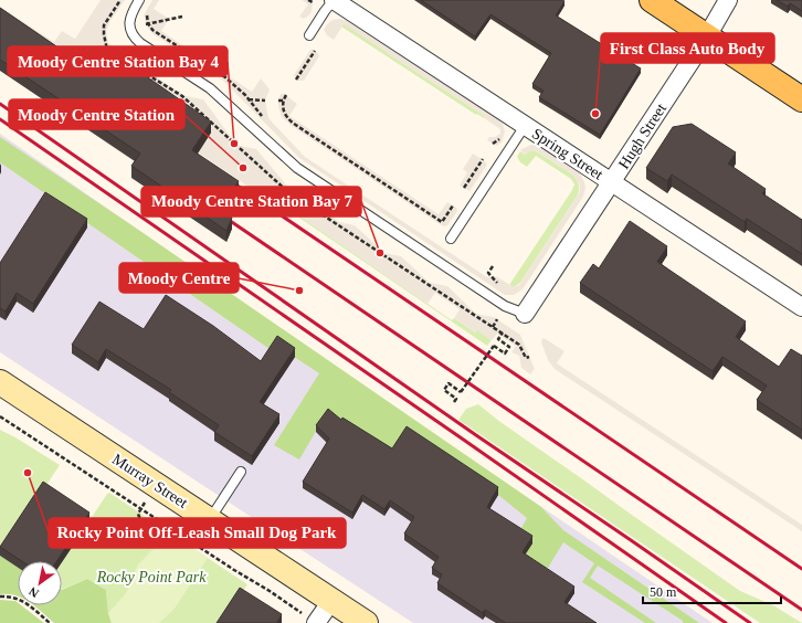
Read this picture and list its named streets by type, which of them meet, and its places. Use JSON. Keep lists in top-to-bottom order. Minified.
{"streets":{"main road":["Murray Street"],"street":["Hugh Street","Spring Street"]},"crossings":[["Hugh Street","Spring Street"]],"parks":["Rocky Point Park"],"places":["First Class Auto Body","Moody Centre Station Bay 4","Moody Centre Station","Moody Centre Station Bay 7","Moody Centre","Rocky Point Off-Leash Small Dog Park"],"scale_bar":"50 m","north":"bottom left"}
